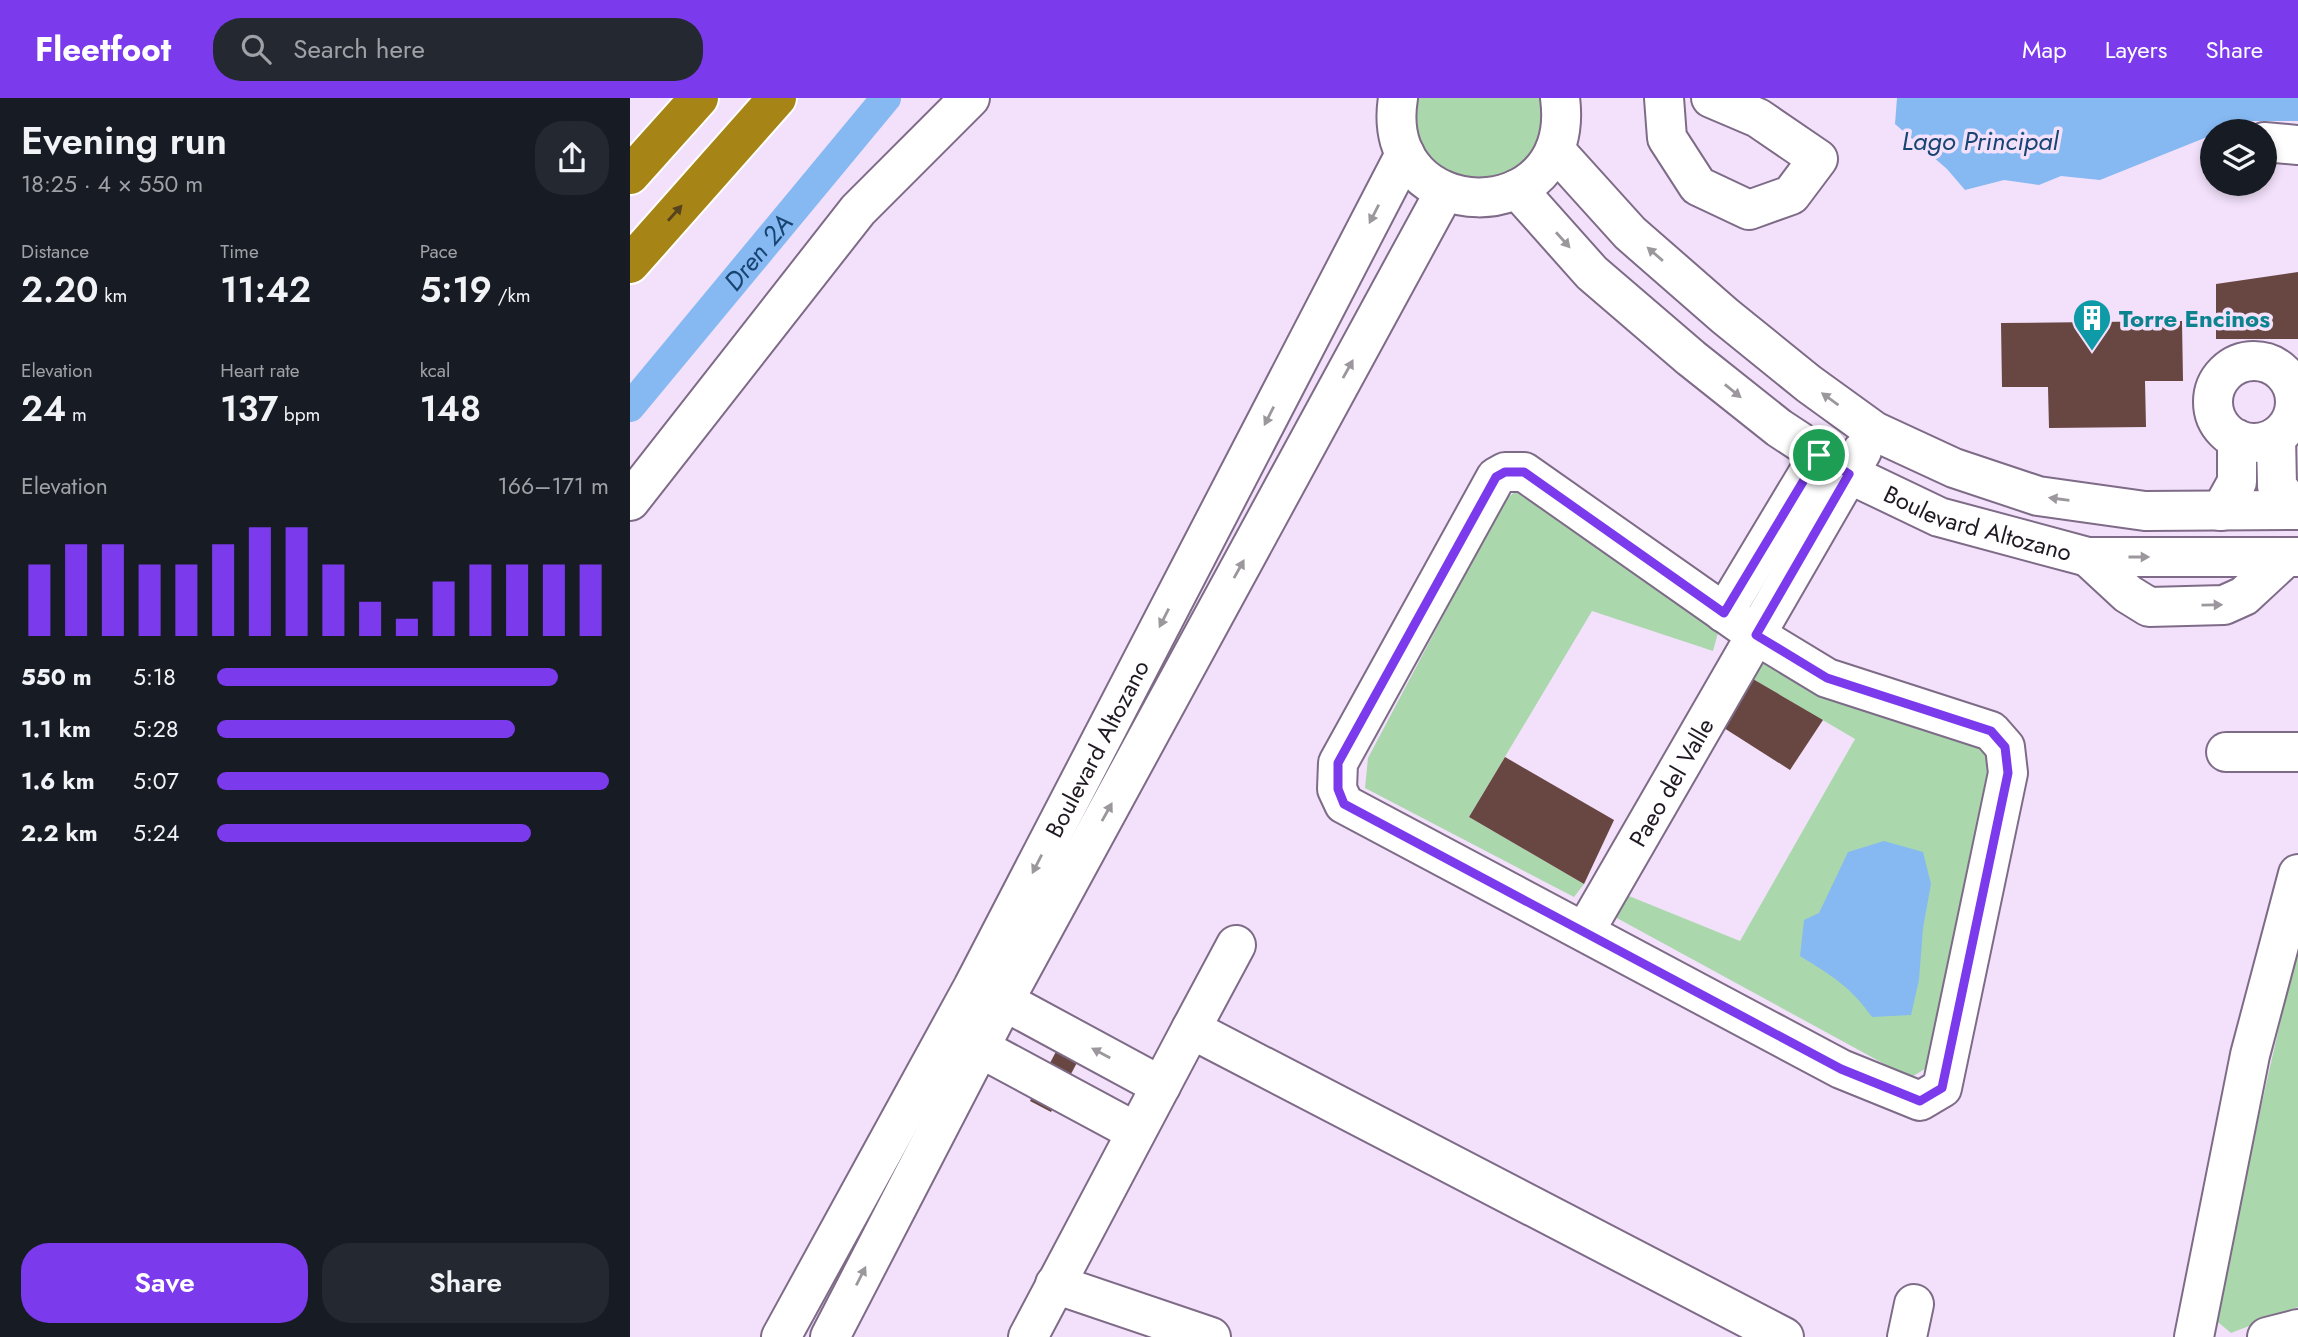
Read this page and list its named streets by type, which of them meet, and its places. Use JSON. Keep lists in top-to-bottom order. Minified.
{"streets":{"street":["Boulevard Altozano","Paeo del Valle"]},"crossings":[["Boulevard Altozano","Paeo del Valle"]],"water":["Lago Principal","Dren 2A"],"places":{"building":["Torre Encinos"]},"page":{"header":"Fleetfoot","search":"Search here","nav":["Map","Layers","Share"],"heading":["Evening run","18:25 · 4 × 550 m"],"stats":[["Distance","2.20 km"],["Time","11:42"],["Pace","5:19 /km"],["Elevation","24 m"],["Heart rate","137 bpm"],["kcal","148"]],"chart":["Elevation","166–171 m"],"list":[{"name":"550 m","note":"5:18"},{"name":"1.1 km","note":"5:28"},{"name":"1.6 km","note":"5:07"},{"name":"2.2 km","note":"5:24"}],"buttons":["Save","Share"]}}
